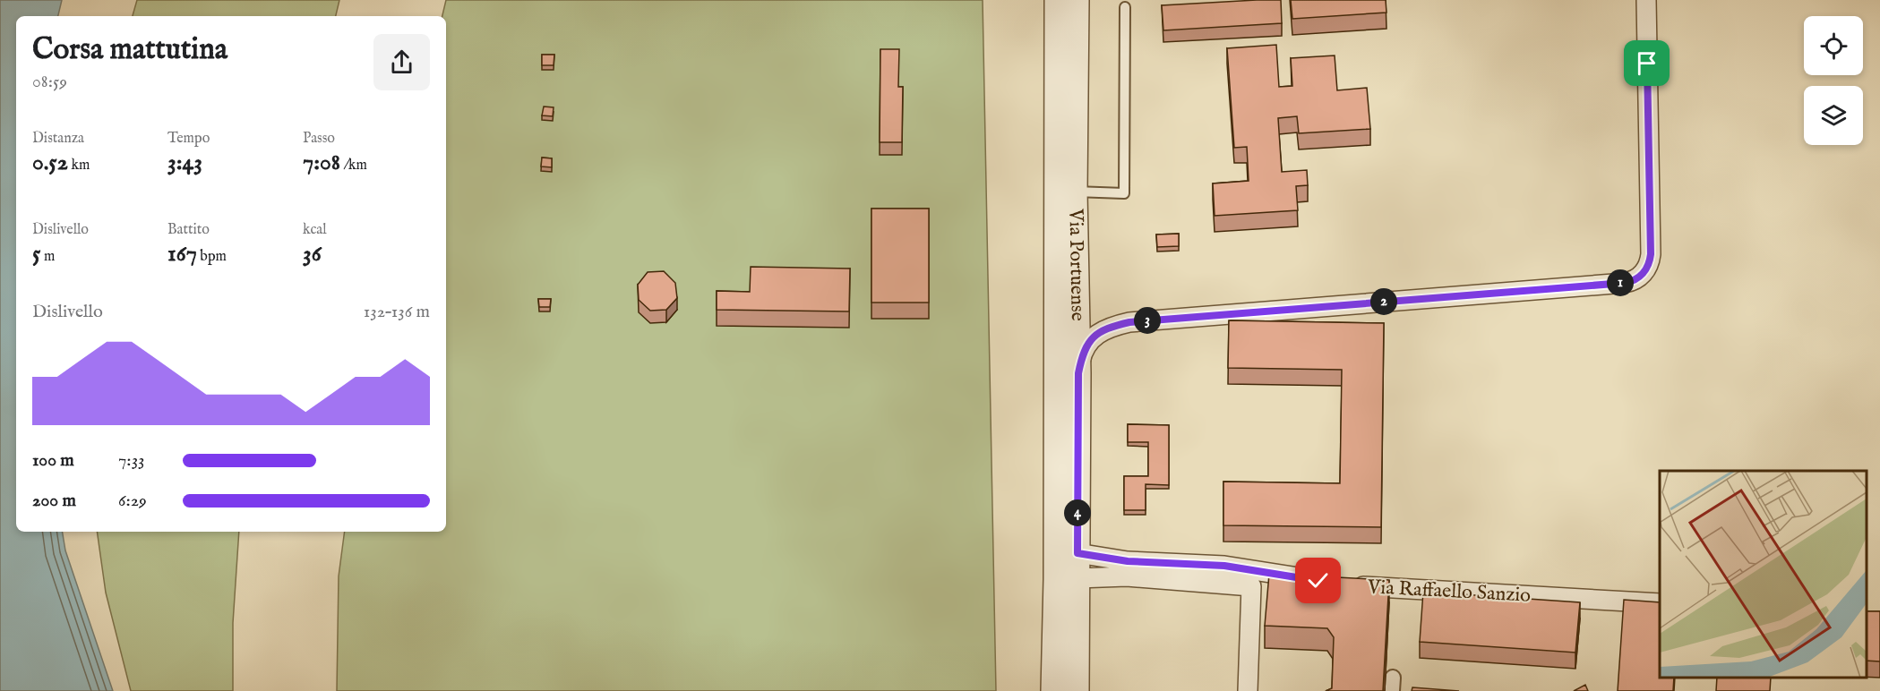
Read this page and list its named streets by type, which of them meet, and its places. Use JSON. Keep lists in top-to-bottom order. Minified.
{"streets":{"street":["Via Portuense","Via Raffaello Sanzio"]},"page":{"heading":["Corsa mattutina","08:59"],"stats":[["Distanza","0.52 km"],["Tempo","3:43"],["Passo","7:08 /km"],["Dislivello","5 m"],["Battito","167 bpm"],["kcal","36"]],"pins":["1","2","3","4"],"chart":["Dislivello","132–136 m"],"list":[{"name":"100 m","note":"7:33"},{"name":"200 m","note":"6:29"}]}}
